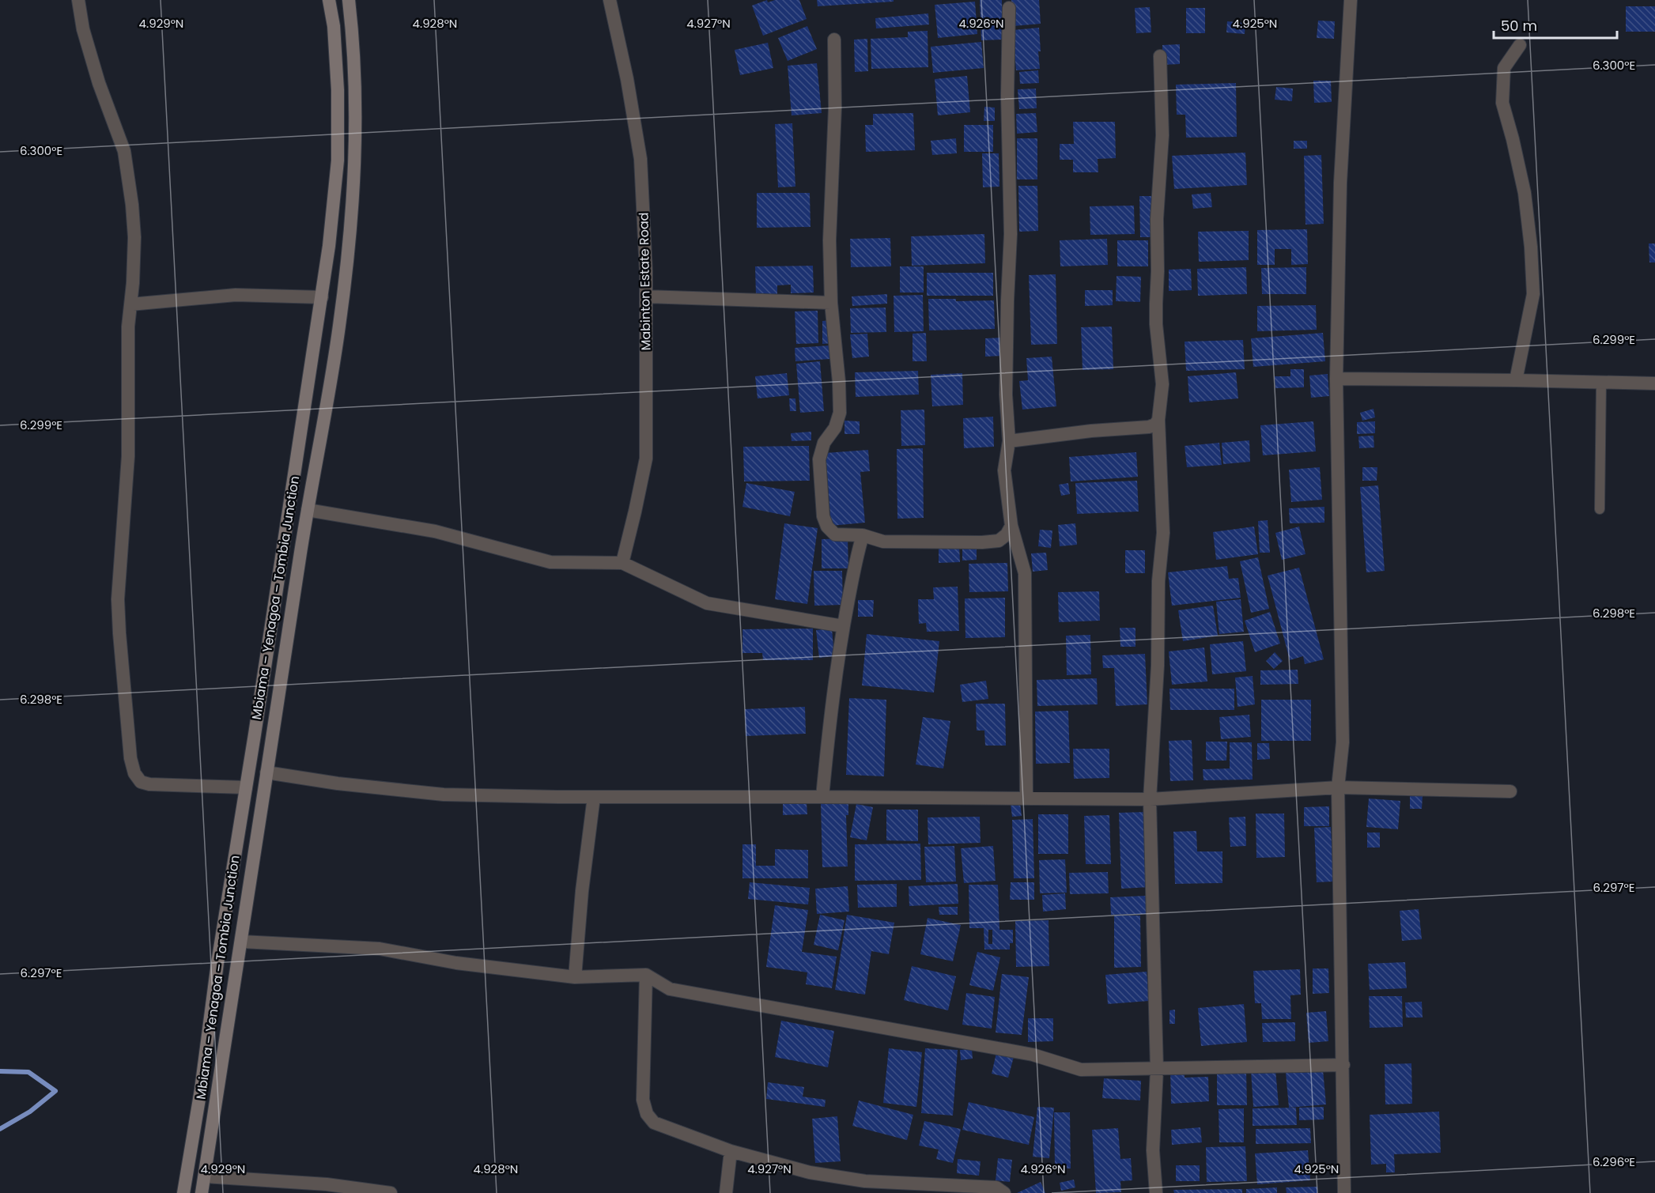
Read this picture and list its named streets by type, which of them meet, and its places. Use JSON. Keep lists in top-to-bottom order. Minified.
{"streets":{"main road":["Mbiama – Yenagoa – Tombia Junction"],"street":["Mabinton Estate Road"]},"scale_bar":"50 m","coordinates":["4.929°N","4.928°N","4.927°N","4.926°N","4.925°N","6.300°E","6.299°E","6.298°E","6.297°E","6.296°E"]}
